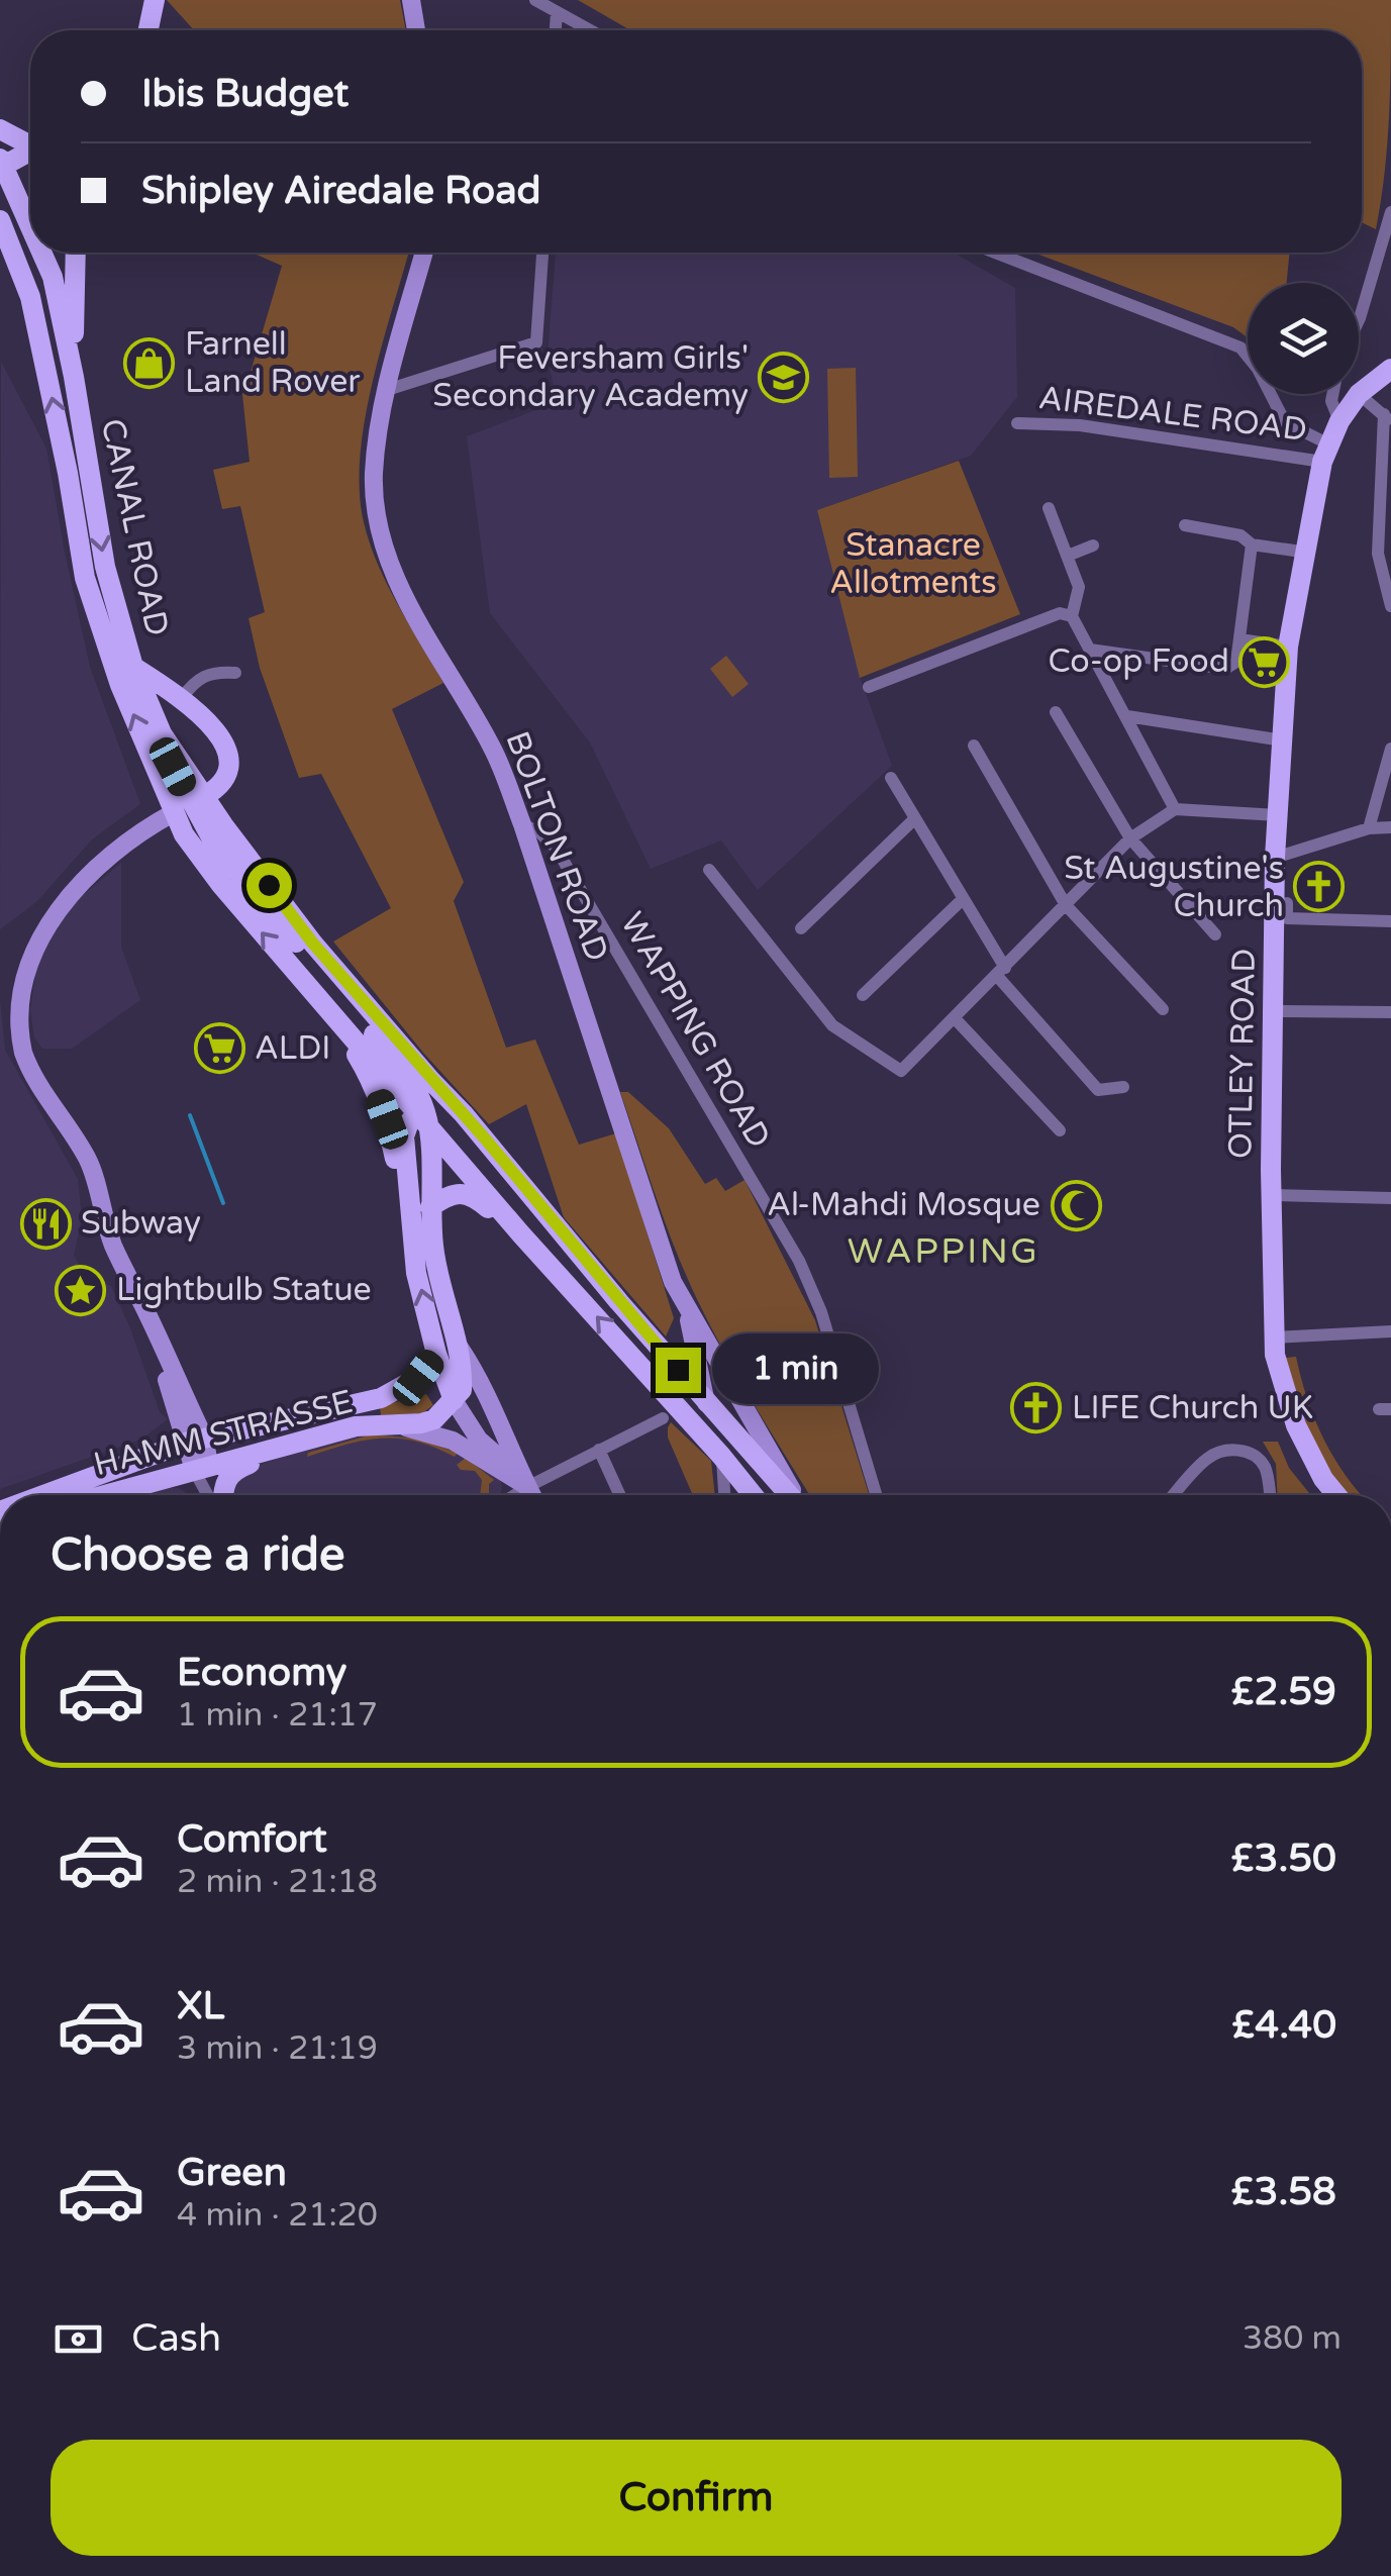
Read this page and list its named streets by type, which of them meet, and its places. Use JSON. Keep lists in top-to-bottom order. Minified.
{"streets":{"main road":["CANAL ROAD","OTLEY ROAD","HAMM STRASSE"],"street":["AIREDALE ROAD","BOLTON ROAD","WAPPING ROAD"]},"crossings":[["AIREDALE ROAD","OTLEY ROAD"],["CANAL ROAD","BOLTON ROAD"],["CANAL ROAD","HAMM STRASSE"],["BOLTON ROAD","WAPPING ROAD"]],"districts":["WAPPING"],"parks":["Stanacre Allotments"],"places":{"shop":["Farnell Land Rover"],"school or university":["Feversham Girls' Secondary Academy"],"supermarket":["Co-op Food","ALDI"],"church":["St Augustine's Church","LIFE Church UK"],"mosque":["Al‐Mahdi Mosque"],"restaurant":["Subway"],"place":["Lightbulb Statue"]},"page":{"banner":["Ibis Budget","Shipley Airedale Road"],"bubble":"1 min","heading":"Choose a ride","list":[{"name":"Economy","note":"1 min · 21:17","value":"£2.59"},{"name":"Comfort","note":"2 min · 21:18","value":"£3.50"},{"name":"XL","note":"3 min · 21:19","value":"£4.40"},{"name":"Green","note":"4 min · 21:20","value":"£3.58"}],"pay":["Cash","380 m"],"buttons":"Confirm"}}
